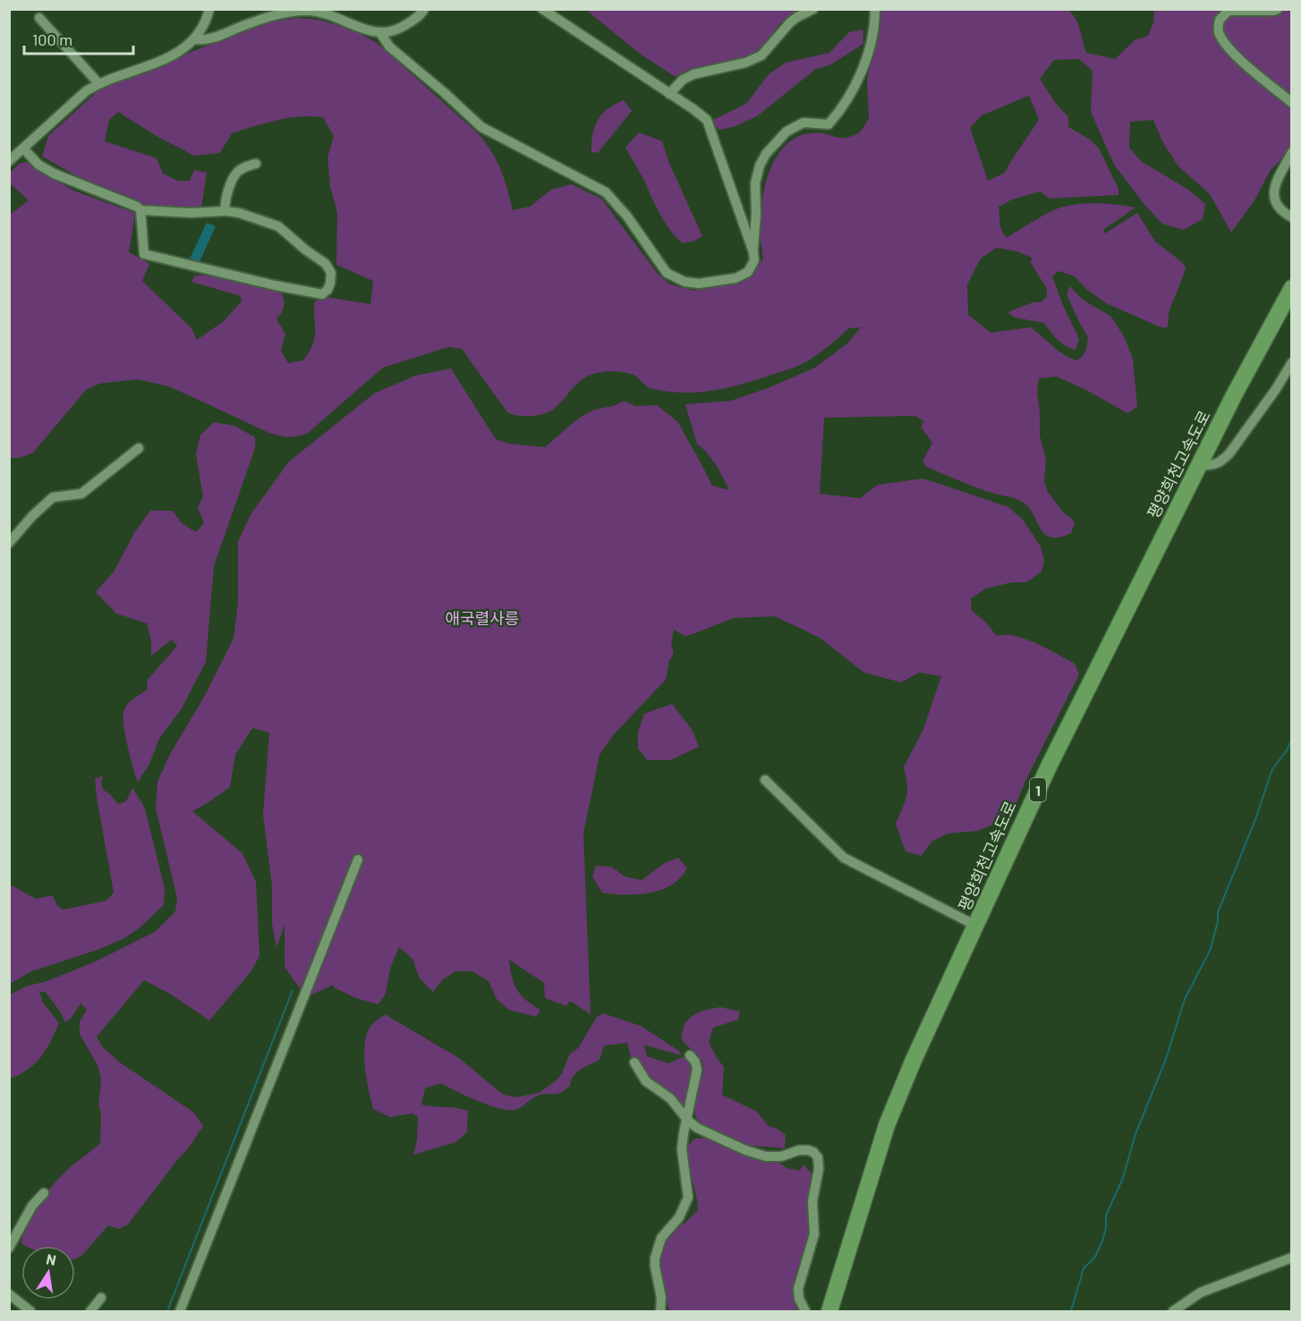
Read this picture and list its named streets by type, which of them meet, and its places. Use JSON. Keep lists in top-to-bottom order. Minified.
{"streets":{"highway":["평양희천고속도로","1"]},"parks":["애국렬사릉"],"scale_bar":"100 m","north":"top"}
